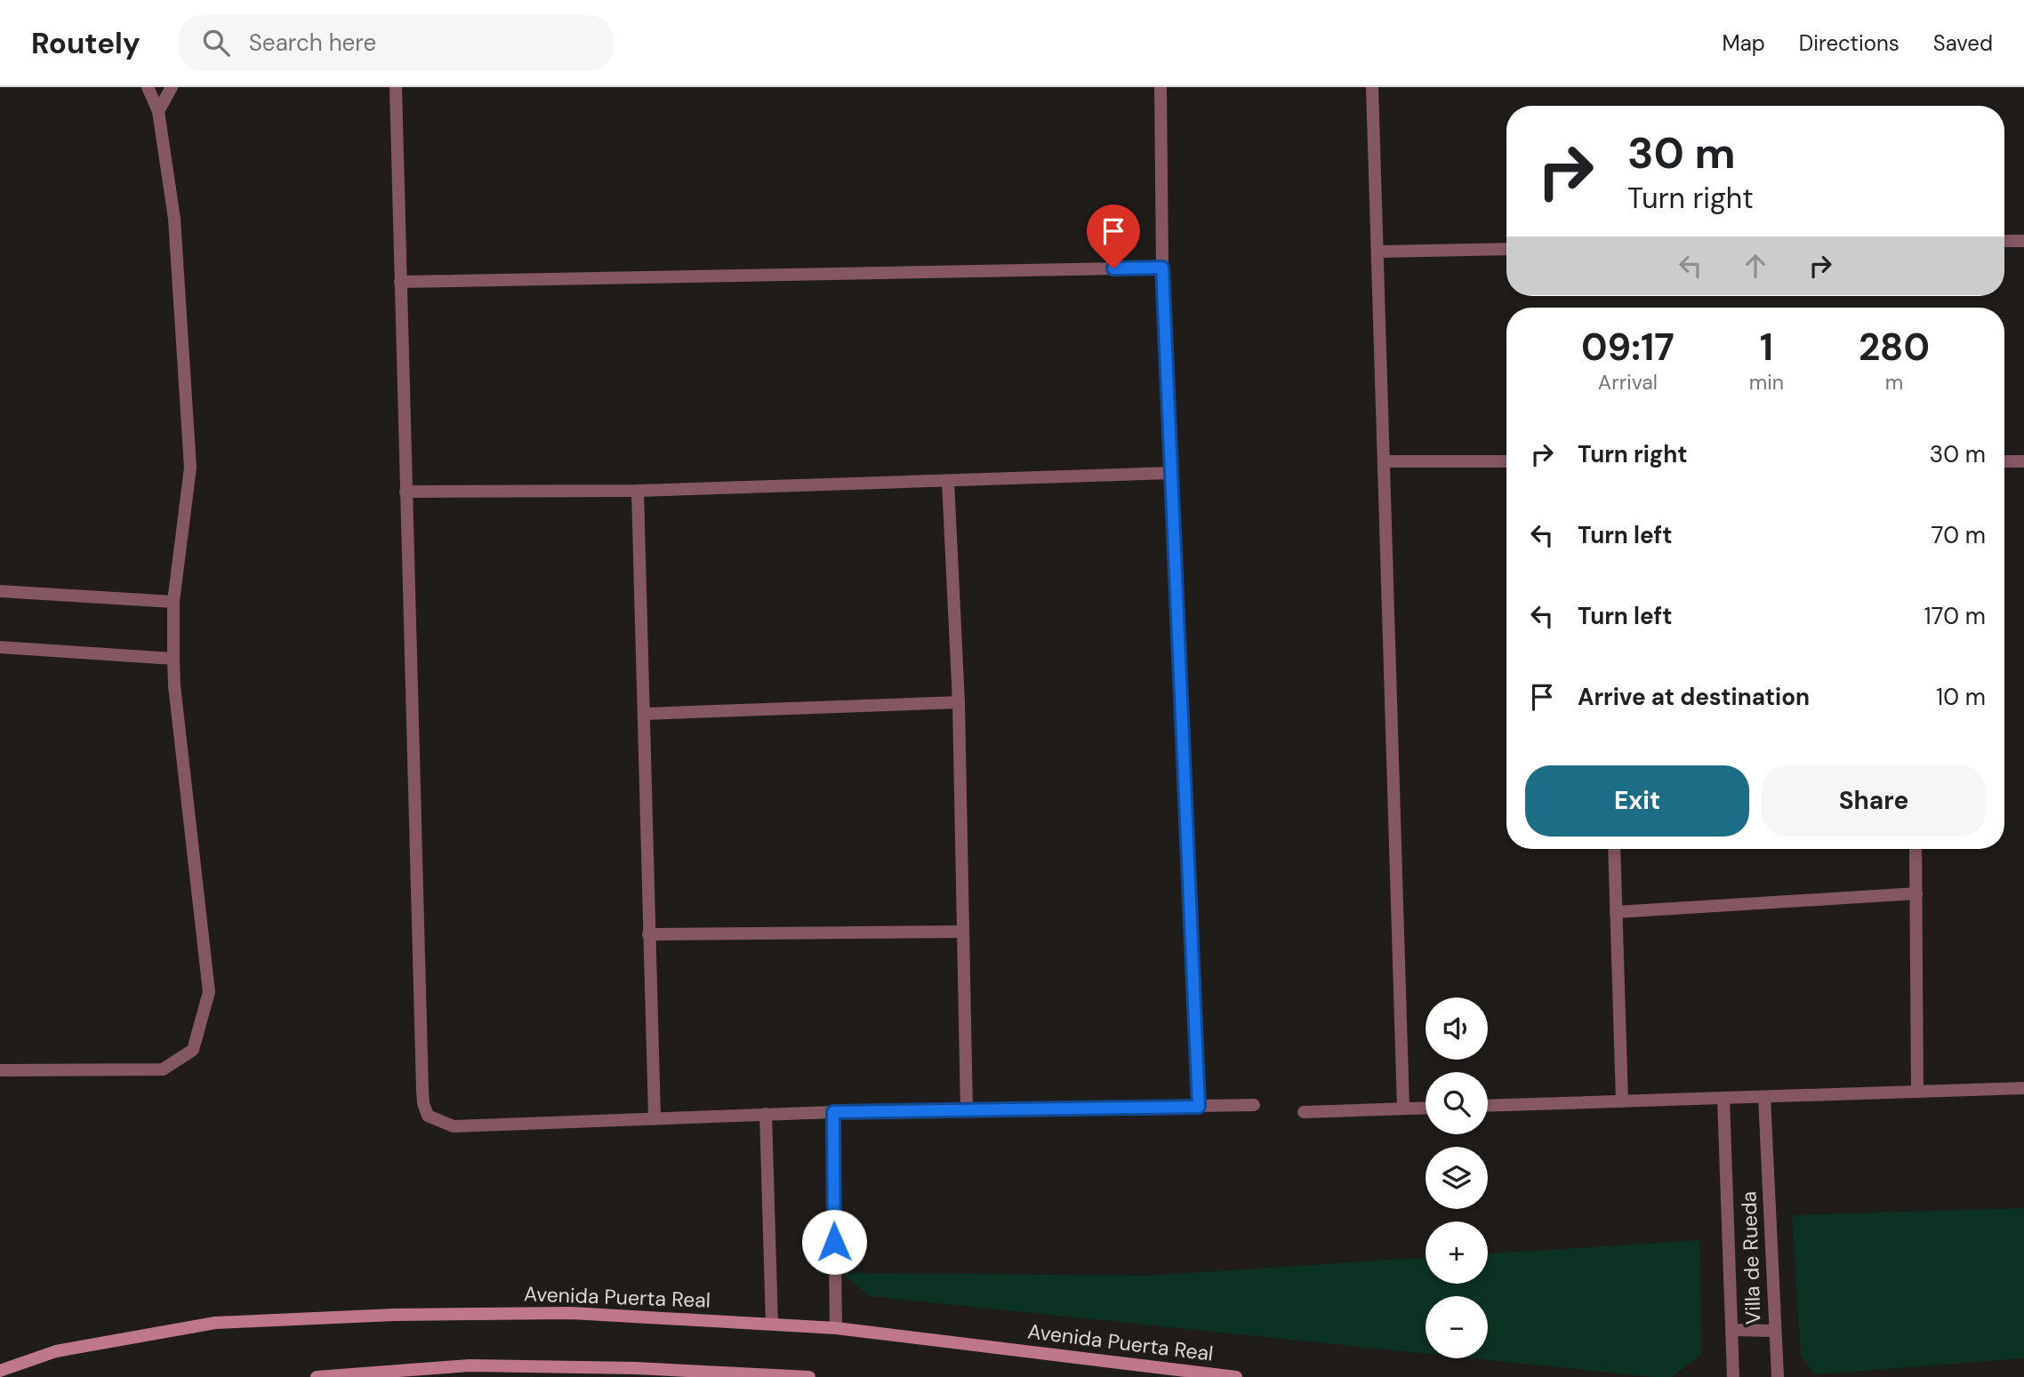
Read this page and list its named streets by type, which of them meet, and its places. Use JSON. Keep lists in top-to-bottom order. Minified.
{"streets":{"main road":["Avenida Puerta Real"],"street":["Villa de Rueda"]},"page":{"header":"Routely","search":"Search here","nav":["Map","Directions","Saved"],"turn":["30 m","Turn right"],"eta":["09:17","Arrival","1","min","280","m"],"list":[{"name":"Turn right","value":"30 m"},{"name":"Turn left","value":"70 m"},{"name":"Turn left","value":"170 m"},{"name":"Arrive at destination","value":"10 m"}],"buttons":["Exit","Share"],"map_buttons":["+","−"]}}
